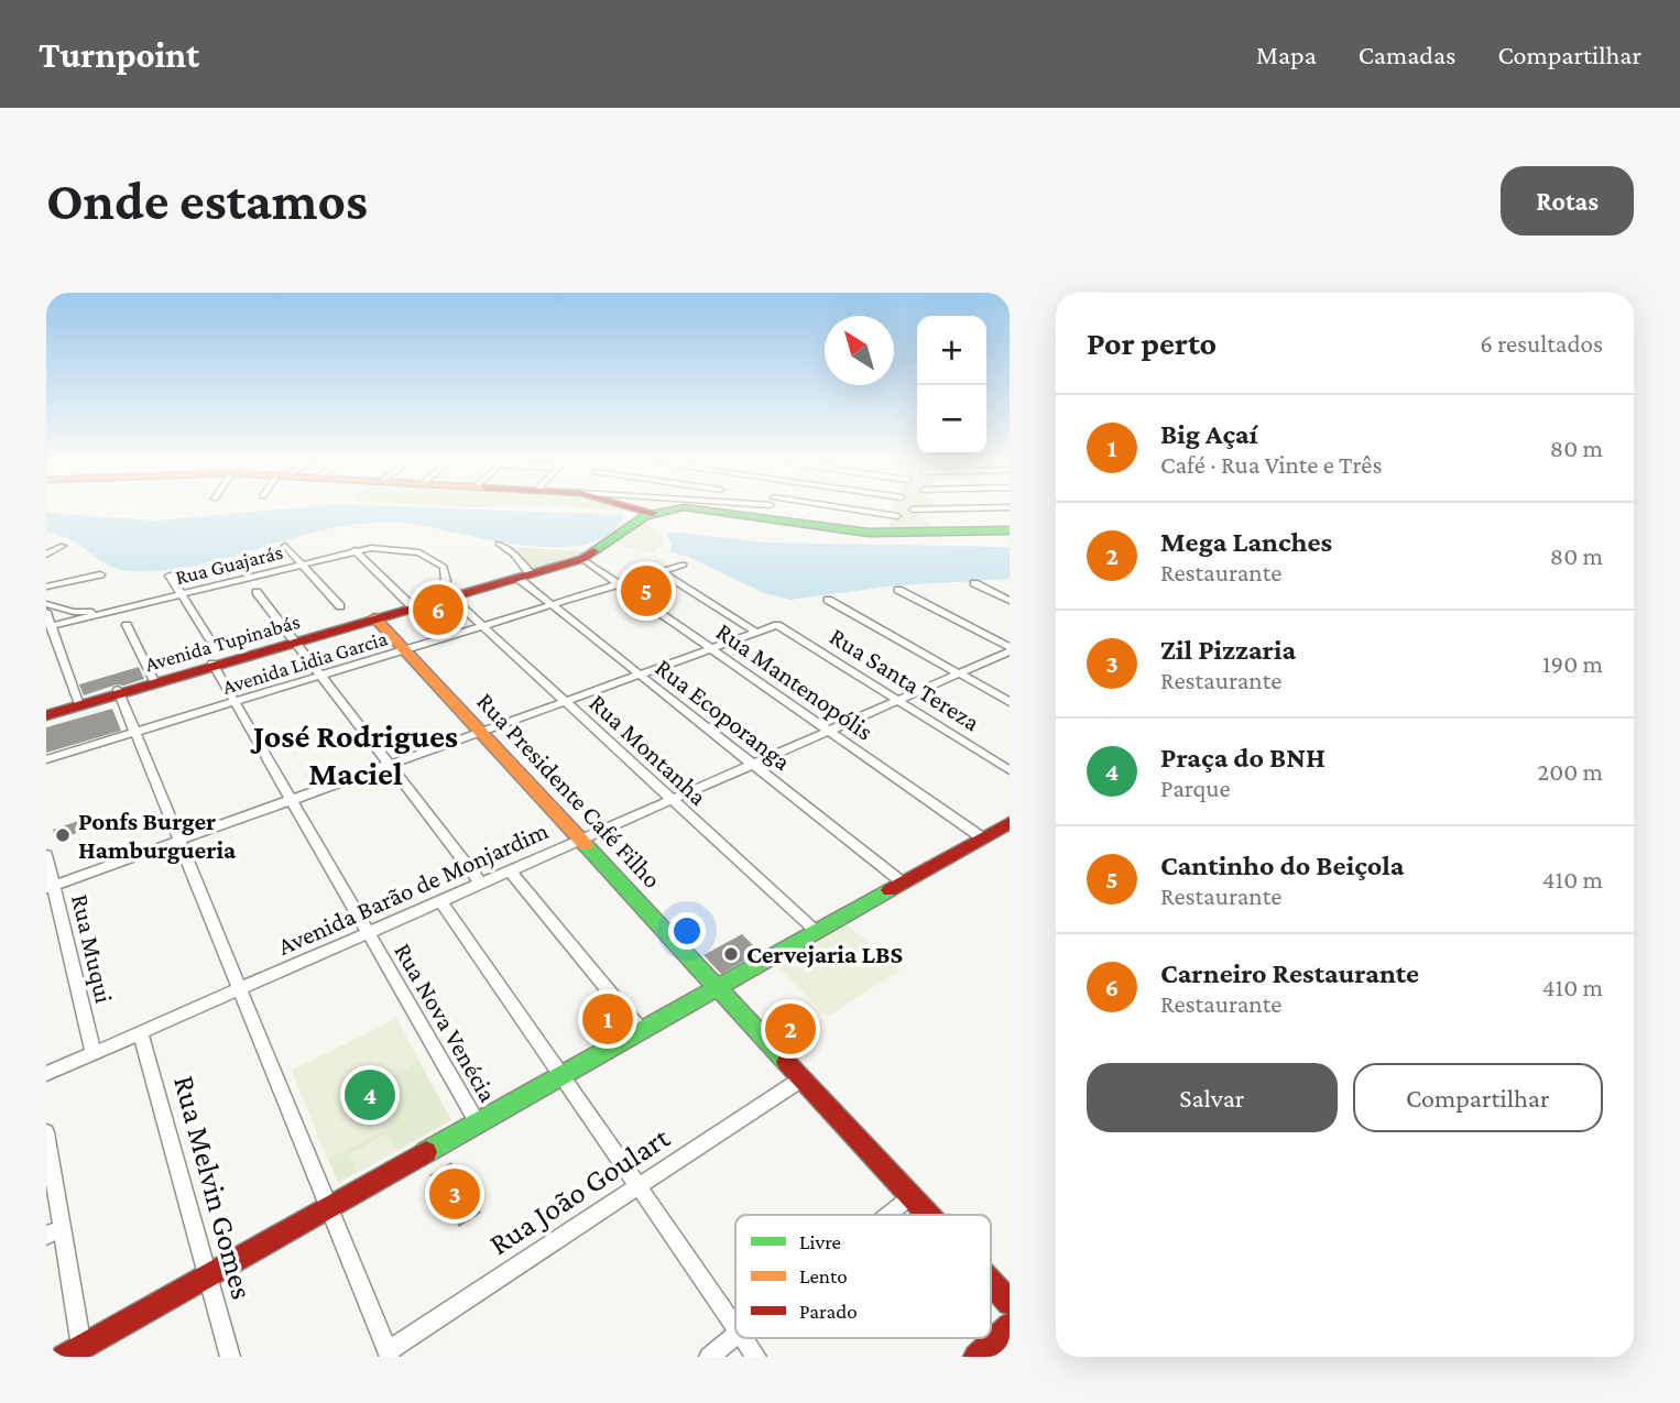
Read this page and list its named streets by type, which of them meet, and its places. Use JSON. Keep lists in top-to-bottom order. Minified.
{"streets":{"main road":["Avenida Tupinabás","Rua Presidente Café Filho"],"street":["Rua Guajarás","Avenida Lidia Garcia","Rua Santa Tereza","Rua Mantenopólis","Rua Ecoporanga","Rua Montanha","Avenida Barão de Monjardim","Rua Muqui","Rua Nova Venécia","Rua Melvin Gomes","Rua João Goulart"]},"crossings":[["Rua Guajarás","Avenida Tupinabás"],["Avenida Tupinabás","Rua Mantenopólis"],["Avenida Tupinabás","Rua Ecoporanga"],["Avenida Tupinabás","Rua Montanha"],["Avenida Tupinabás","Rua Presidente Café Filho"],["Avenida Tupinabás","Rua Nova Venécia"],["Avenida Lidia Garcia","Rua Mantenopólis"],["Avenida Lidia Garcia","Rua Ecoporanga"],["Avenida Lidia Garcia","Rua Montanha"],["Avenida Lidia Garcia","Rua Presidente Café Filho"],["Avenida Lidia Garcia","Rua Nova Venécia"],["Rua Santa Tereza","Avenida Barão de Monjardim"],["Rua Mantenopólis","Avenida Barão de Monjardim"],["Rua Ecoporanga","Avenida Barão de Monjardim"],["Rua Montanha","Avenida Barão de Monjardim"],["Rua Presidente Café Filho","Avenida Barão de Monjardim"],["Rua Presidente Café Filho","Rua João Goulart"],["Avenida Barão de Monjardim","Rua Muqui"],["Avenida Barão de Monjardim","Rua Nova Venécia"],["Avenida Barão de Monjardim","Rua Melvin Gomes"]],"districts":["José Rodrigues Maciel"],"places":["Ponfs Burger Hamburgueria","Cervejaria LBS"],"legend":["Livre","Lento","Parado"],"north":"top left","page":{"header":"Turnpoint","nav":["Mapa","Camadas","Compartilhar"],"buttons":["Rotas",["Salvar","Compartilhar"]],"title":"Onde estamos","heading":["Por perto","6 resultados"],"map_buttons":["+","−"],"list":[{"mark":"1","name":"Big Açaí","note":"Café · Rua Vinte e Três","value":"80 m"},{"mark":"2","name":"Mega Lanches","note":"Restaurante","value":"80 m"},{"mark":"3","name":"Zil Pizzaria","note":"Restaurante","value":"190 m"},{"mark":"4","name":"Praça do BNH","note":"Parque","value":"200 m"},{"mark":"5","name":"Cantinho do Beiçola","note":"Restaurante","value":"410 m"},{"mark":"6","name":"Carneiro Restaurante","note":"Restaurante","value":"410 m"}],"pins":["5","6","1","2","4","3"]}}
